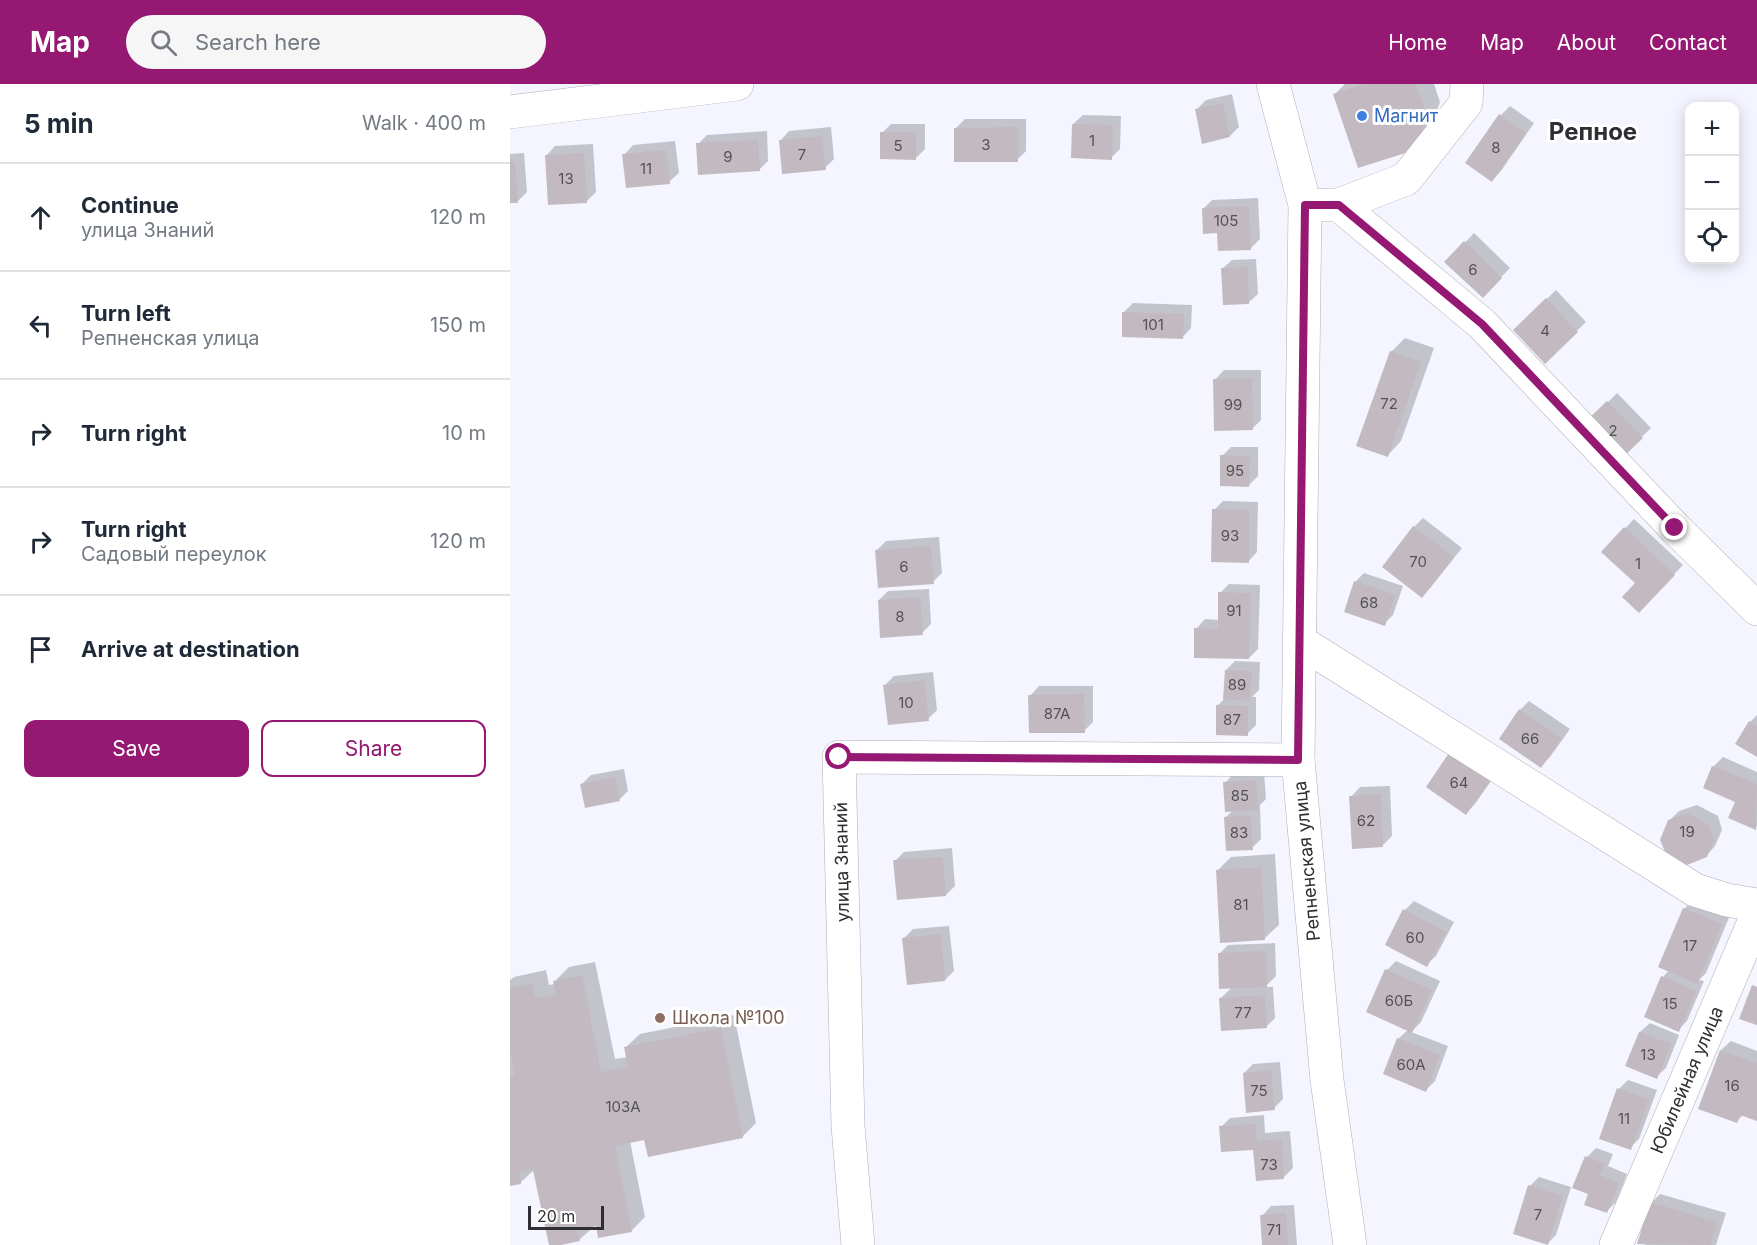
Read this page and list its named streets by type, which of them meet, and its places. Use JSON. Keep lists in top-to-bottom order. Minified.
{"streets":{"street":["Репненская улица","улица Знаний","Юбилейная улица"]},"crossings":[["Репненская улица","улица Знаний"]],"districts":["Репное"],"places":["Магнит","Школа №100"],"house_numbers":["1","3","5","8","7","9","11","13","105","6","101","4","72","99","2","95","93","70","1","6","68","91","8","89","10","87А","87","66","64","85","62","19","83","81","60","17","60Б","15","77","13","60А","16","75","103А","11","73","7","71"],"scale_bar":"20 m","page":{"header":"Map","search":"Search here","nav":["Home","Map","About","Contact"],"heading":["5 min","Walk · 400 m"],"map_buttons":["+","−"],"list":[["Continue","улица Знаний","120 m"],["Turn left","Репненская улица","150 m"],["Turn right","10 m"],["Turn right","Садовый переулок","120 m"],"Arrive at destination"],"buttons":["Save","Share"],"scale":"20 m"}}
